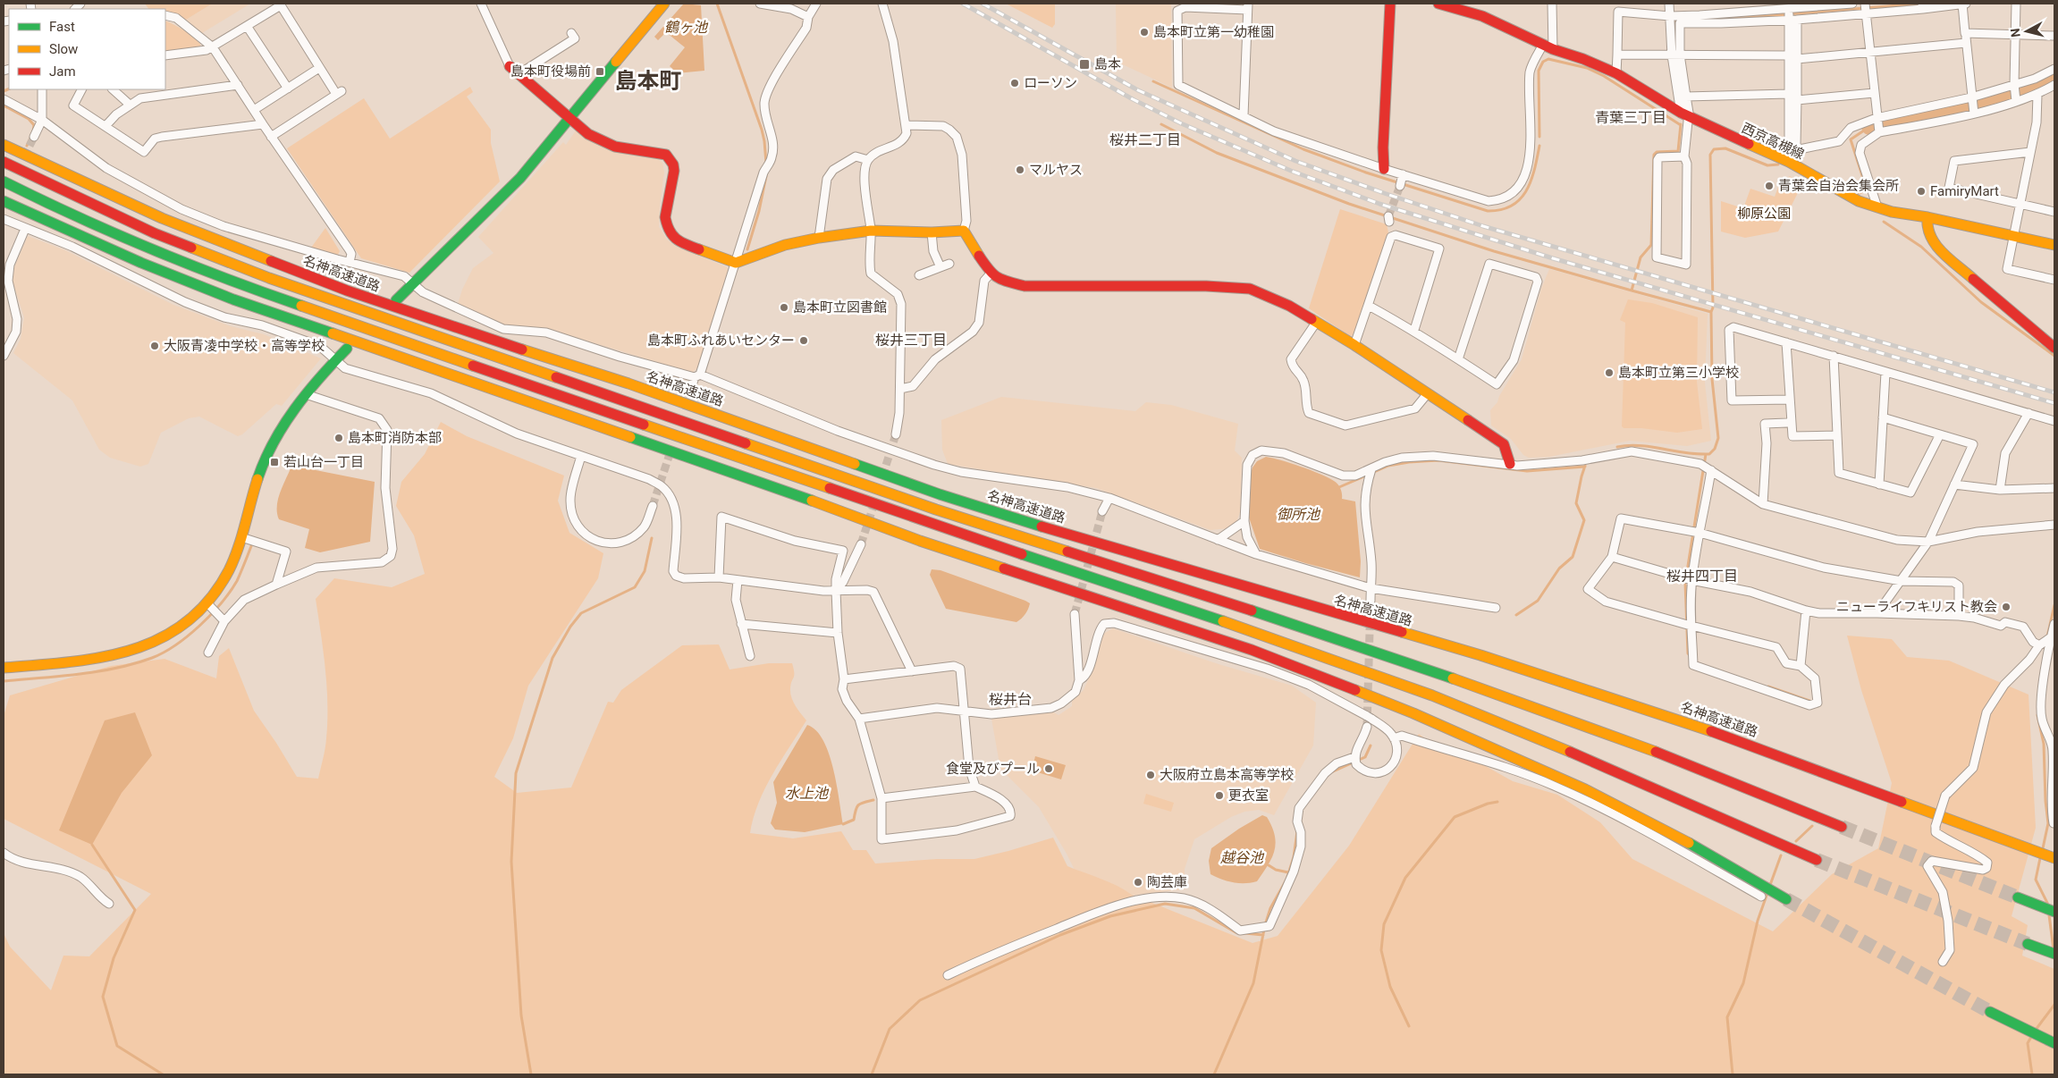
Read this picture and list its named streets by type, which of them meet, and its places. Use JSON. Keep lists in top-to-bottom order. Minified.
{"streets":{"main road":["西京高槻線","名神高速道路"]},"districts":["島本町","青葉三丁目","桜井二丁目","桜井三丁目","桜井四丁目","桜井台"],"water":["鶴ヶ池","御所池","水上池","越谷池"],"parks":["柳原公園"],"places":{"other":["島本町立第一幼稚園","ローソン","マルヤス","青葉会自治会集会所","FamiryMart","島本町立図書館","島本町ふれあいセンター","大阪青凌中学校・高等学校","島本町立第三小学校","島本町消防本部","ニューライフキリスト教会","食堂及びプール","大阪府立島本高等学校","更衣室","陶芸庫"],"transit":["島本","島本町役場前","若山台一丁目"]},"legend":["Fast","Slow","Jam"],"north":"left"}
